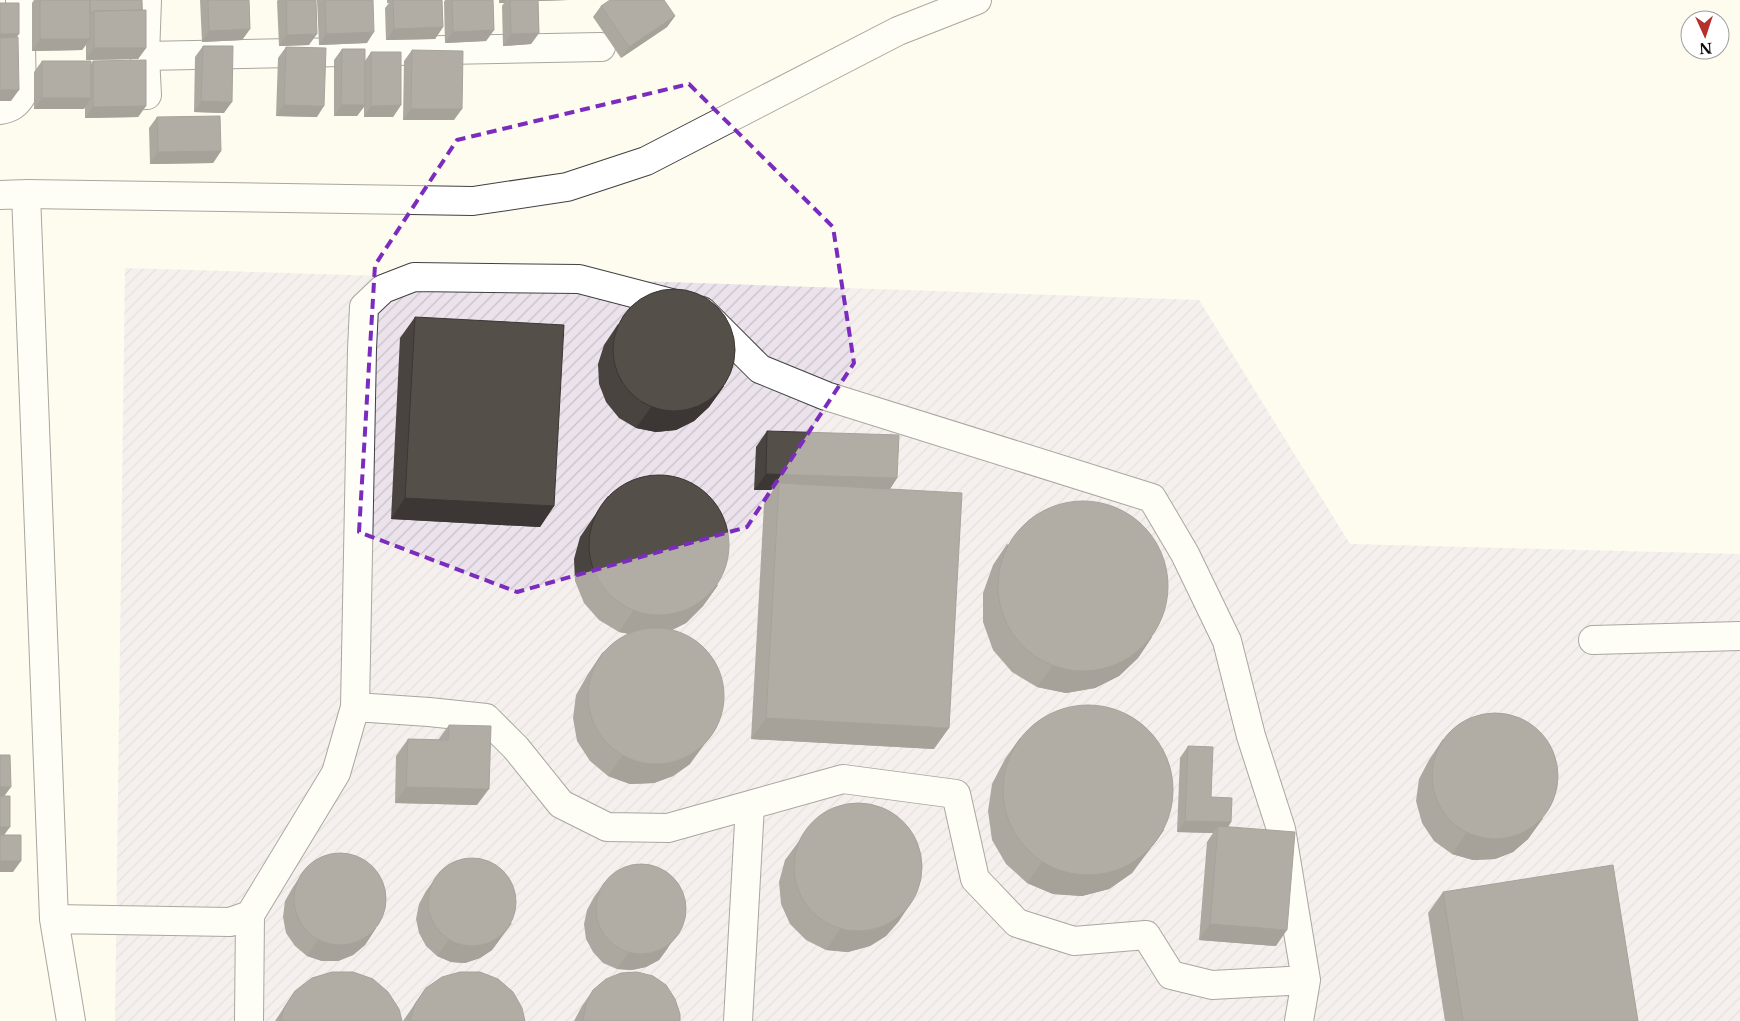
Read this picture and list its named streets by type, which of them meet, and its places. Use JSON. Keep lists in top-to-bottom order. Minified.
{"north":"bottom"}
